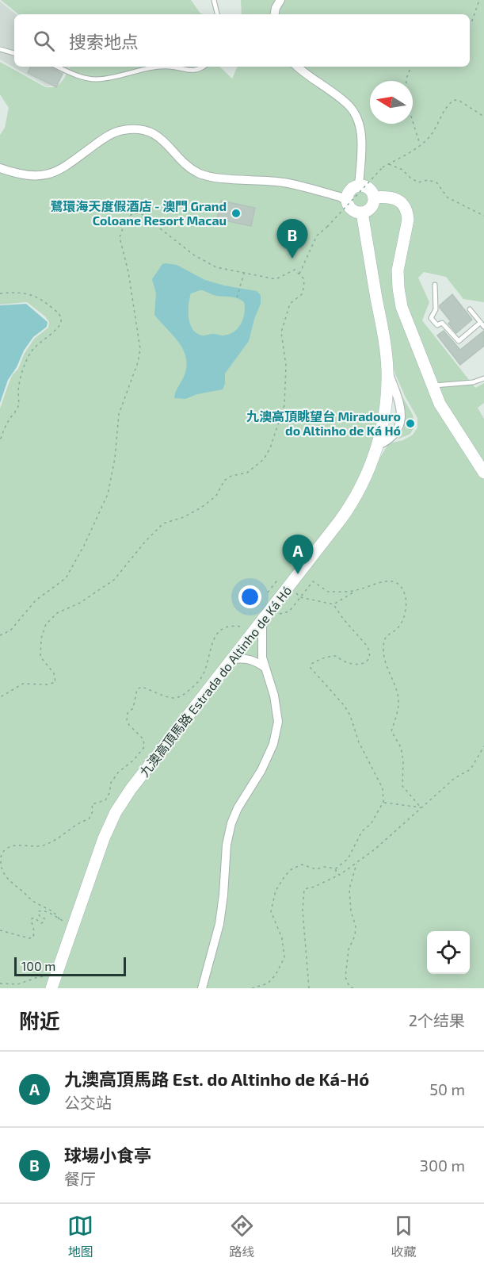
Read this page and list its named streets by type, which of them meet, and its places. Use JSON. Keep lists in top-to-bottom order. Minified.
{"streets":{"main road":["九澳高頂馬路 Estrada do Altinho de Ká Hó"]},"places":["鷺環海天度假酒店 - 澳門 Grand Coloane Resort Macau","九澳高頂眺望台 Miradouro do Altinho de Ká Hó"],"scale_bar":"100 m","north":"left","page":{"search":"搜索地点","pins":["B","A"],"scale":"100 m","heading":["附近","2个结果"],"list":[{"mark":"A","name":"九澳高頂馬路 Est. do Altinho de Ká-Hó","note":"公交站","value":"50 m"},{"mark":"B","name":"球場小食亭","note":"餐厅","value":"300 m"}],"nav":["地图","路线","收藏"]}}
